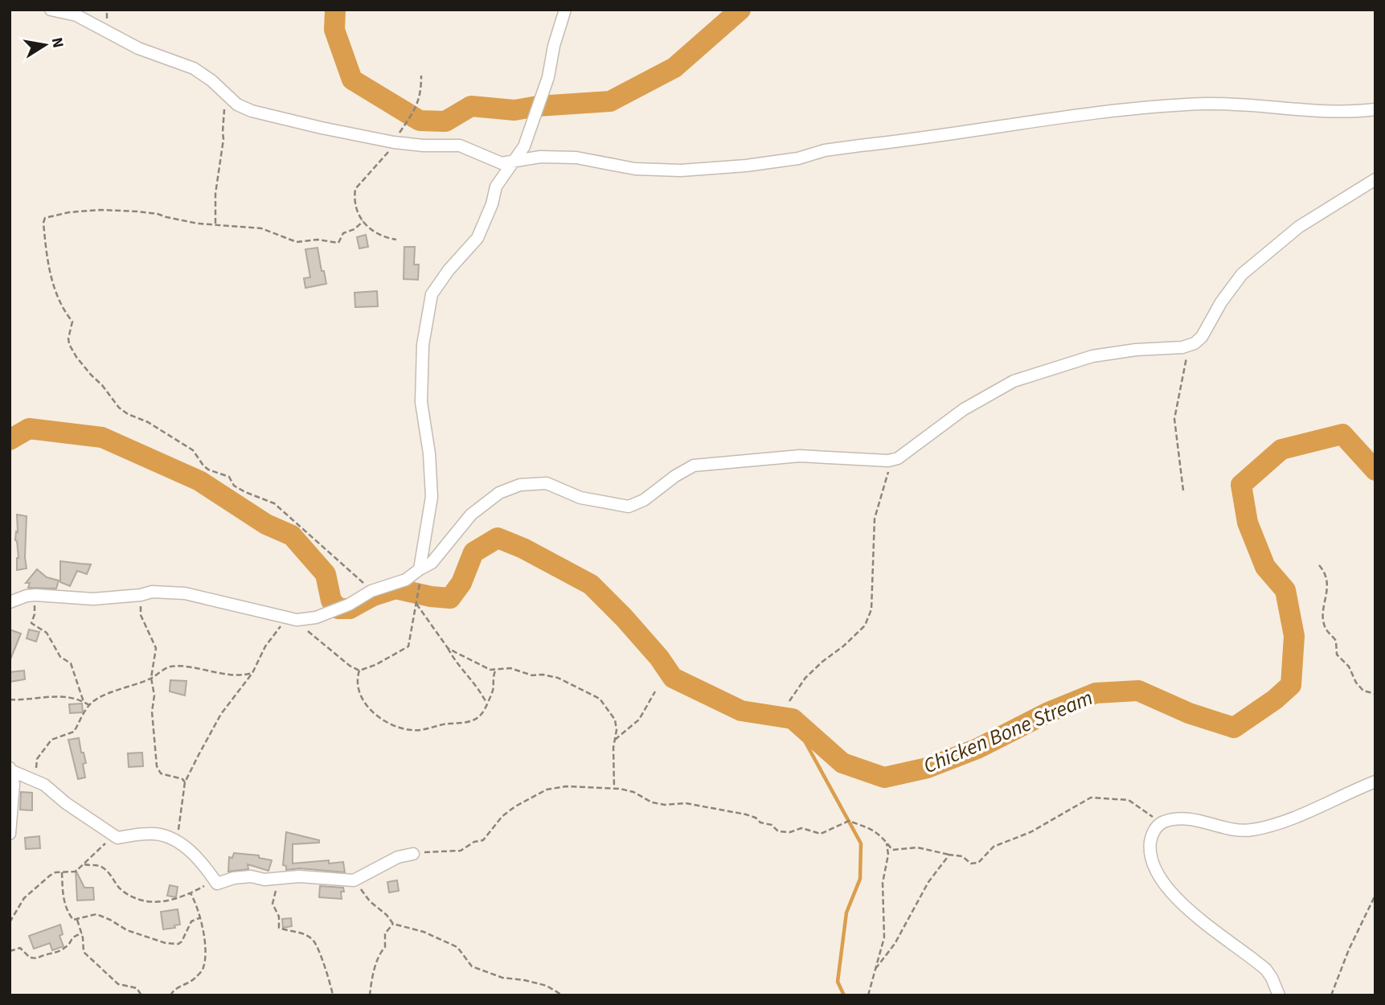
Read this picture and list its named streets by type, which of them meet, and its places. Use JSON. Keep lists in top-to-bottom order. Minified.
{"water":["Chicken Bone Stream"],"north":"right"}
